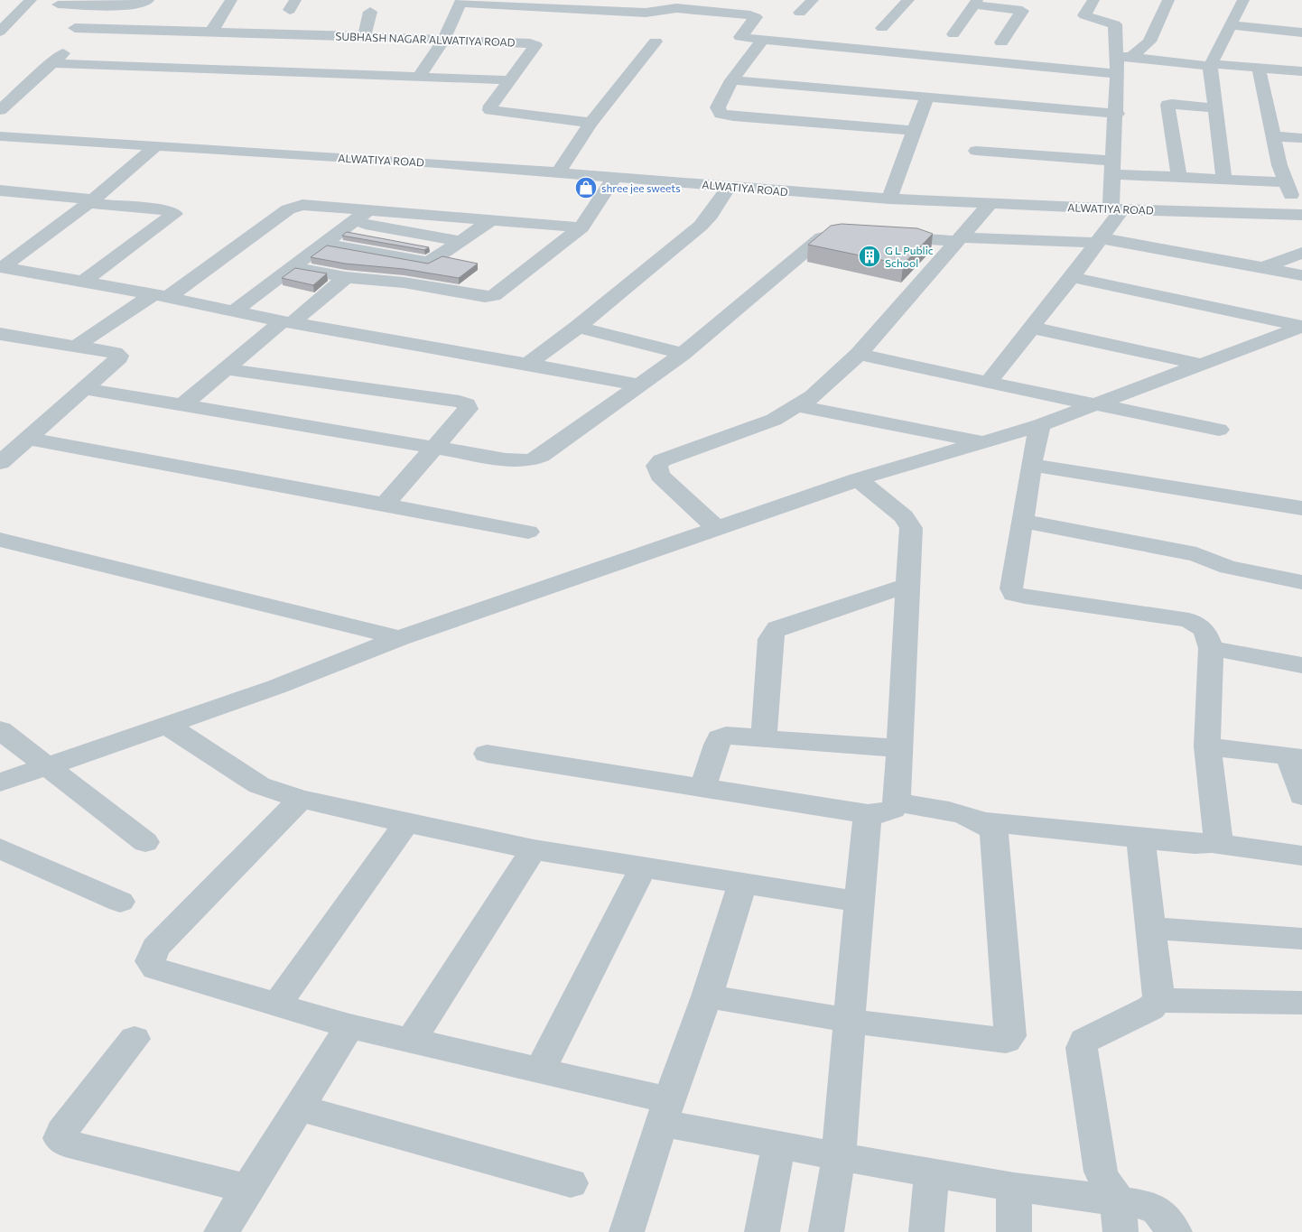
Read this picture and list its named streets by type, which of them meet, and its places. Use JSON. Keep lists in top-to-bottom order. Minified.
{"streets":{"street":["SUBHASH NAGAR ALWATIYA ROAD","ALWATIYA ROAD"]},"places":{"shop":["shree jee sweets"],"building":["G L Public School"]}}
